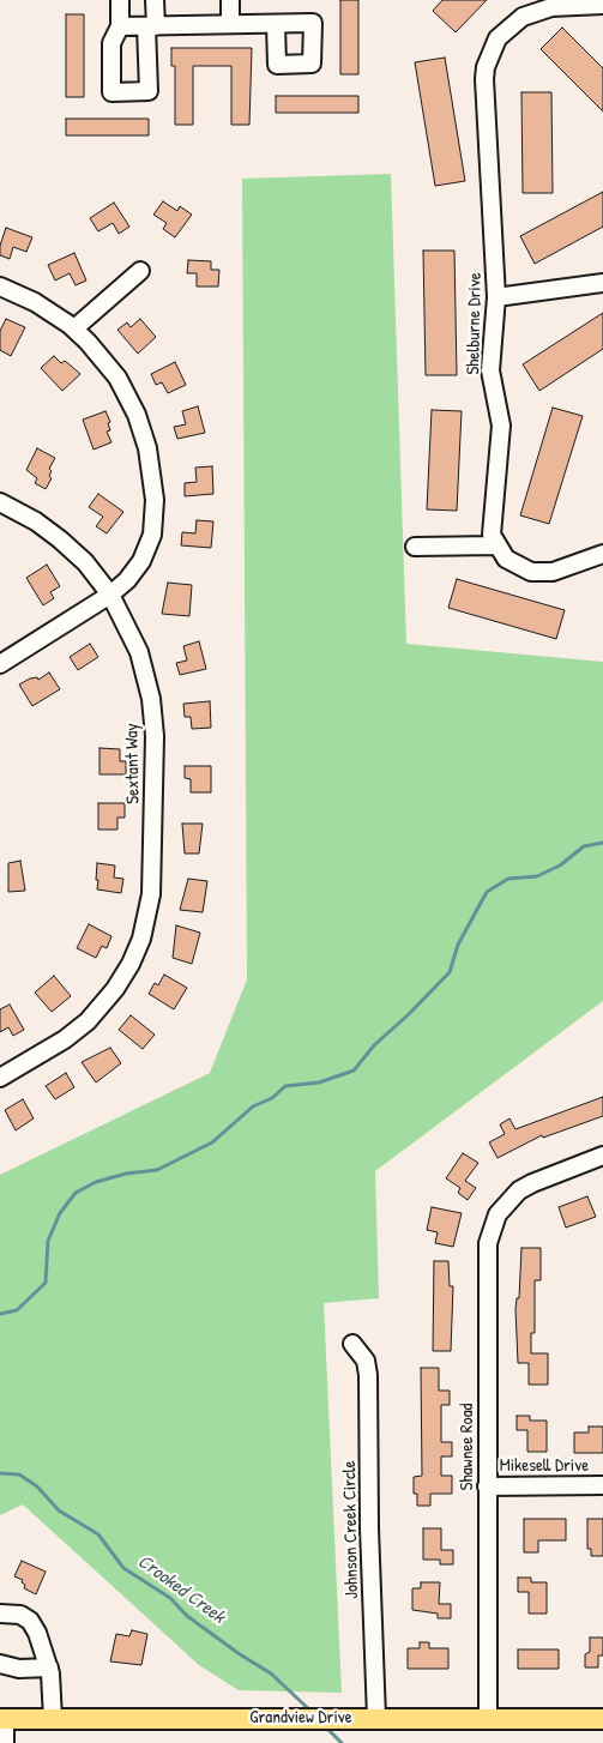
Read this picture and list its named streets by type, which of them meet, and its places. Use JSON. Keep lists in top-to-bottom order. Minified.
{"streets":{"main road":["Grandview Drive"],"street":["Shelburne Drive","Sextant Way","Shawnee Road","Mikesell Drive","Johnson Creek Circle"]},"crossings":[["Shawnee Road","Mikesell Drive"],["Shawnee Road","Grandview Drive"],["Johnson Creek Circle","Grandview Drive"]],"water":["Crooked Creek"]}
